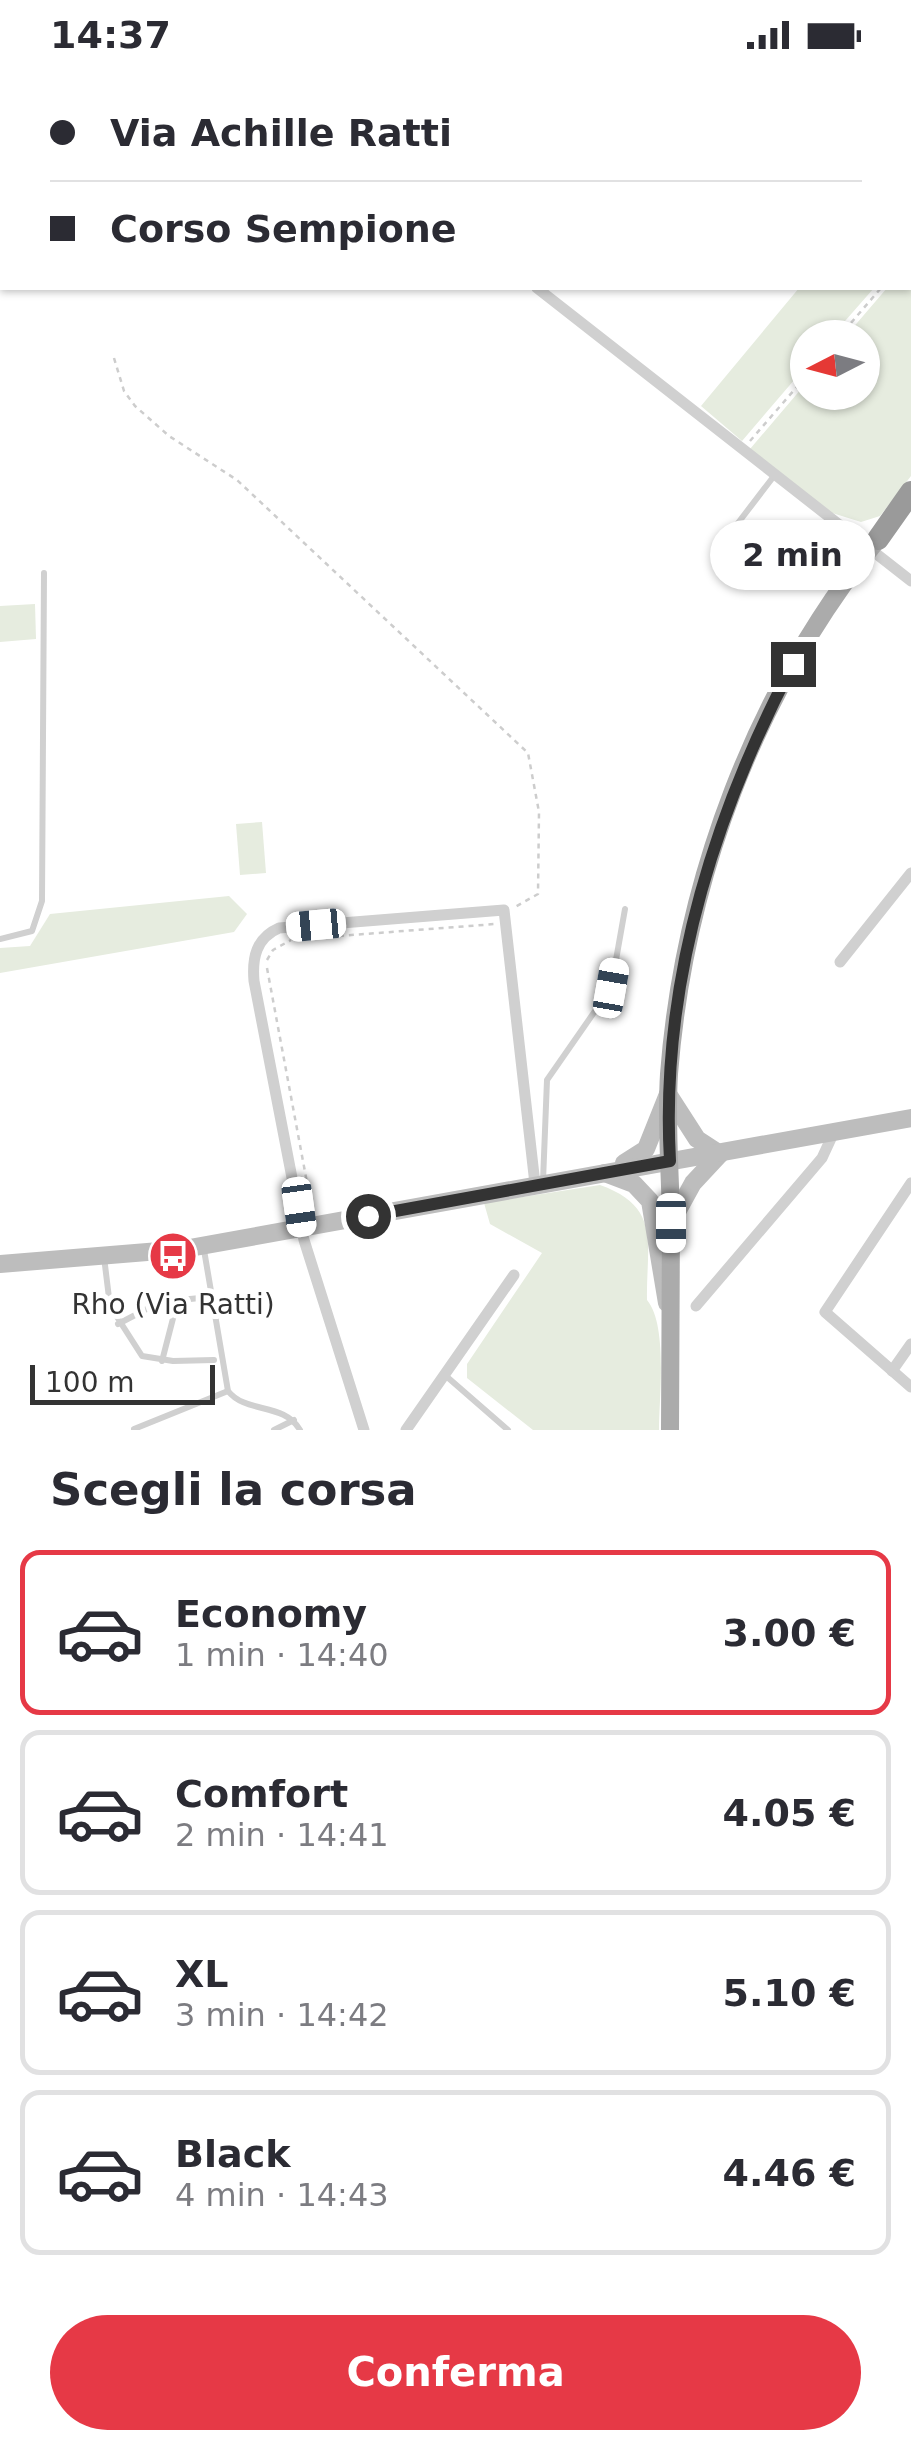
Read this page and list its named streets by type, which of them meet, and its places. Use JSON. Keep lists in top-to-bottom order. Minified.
{"places":{"bus stop":["Rho (Via Ratti)"]},"scale_bar":"100 m","north":"left","page":{"status":"14:37","banner":["Via Achille Ratti","Corso Sempione"],"bubble":"2 min","scale":"100 m","heading":"Scegli la corsa","list":[{"name":"Economy","note":"1 min · 14:40","value":"3.00 €"},{"name":"Comfort","note":"2 min · 14:41","value":"4.05 €"},{"name":"XL","note":"3 min · 14:42","value":"5.10 €"},{"name":"Black","note":"4 min · 14:43","value":"4.46 €"}],"buttons":"Conferma"}}
